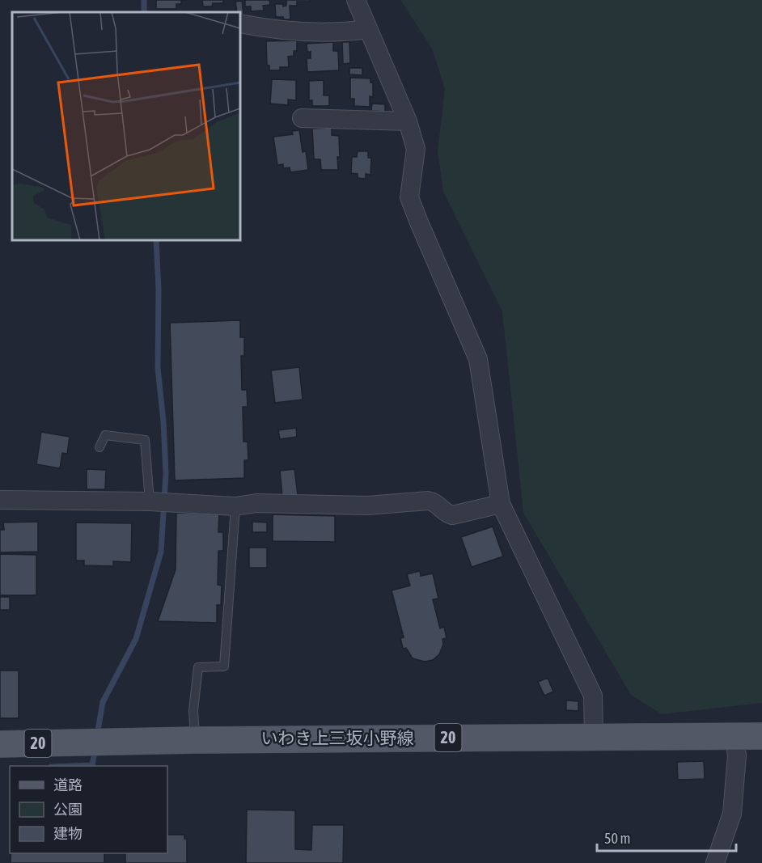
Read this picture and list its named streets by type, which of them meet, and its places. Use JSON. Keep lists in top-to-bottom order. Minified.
{"streets":{"main road":["20","いわき上三坂小野線"]},"legend":["道路","公園","建物"],"scale_bar":"50 m"}
